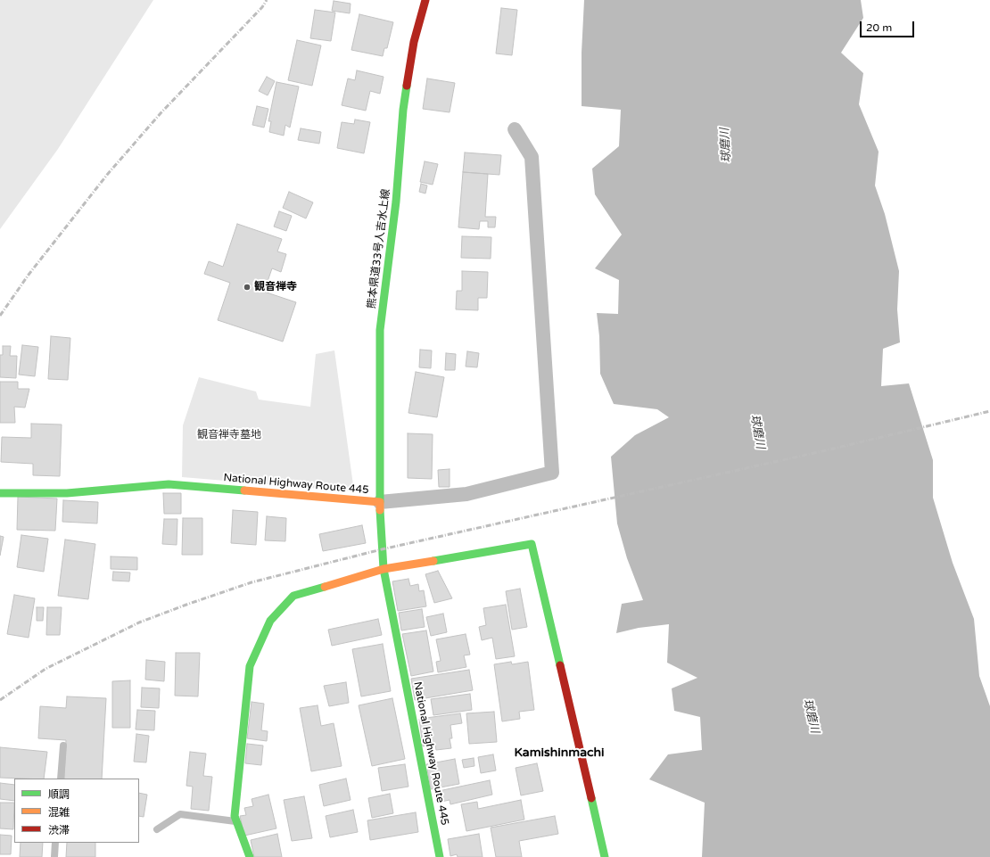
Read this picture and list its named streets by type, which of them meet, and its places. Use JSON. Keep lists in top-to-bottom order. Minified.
{"streets":{"main road":["熊本県道33号人吉水上線","National Highway Route 445"]},"crossings":[["熊本県道33号人吉水上線","National Highway Route 445"]],"districts":["Kamishinmachi"],"water":["球磨川"],"parks":["観音禅寺墓地"],"places":["観音禅寺"],"legend":["順調","混雑","渋滞"],"scale_bar":"20 m"}
